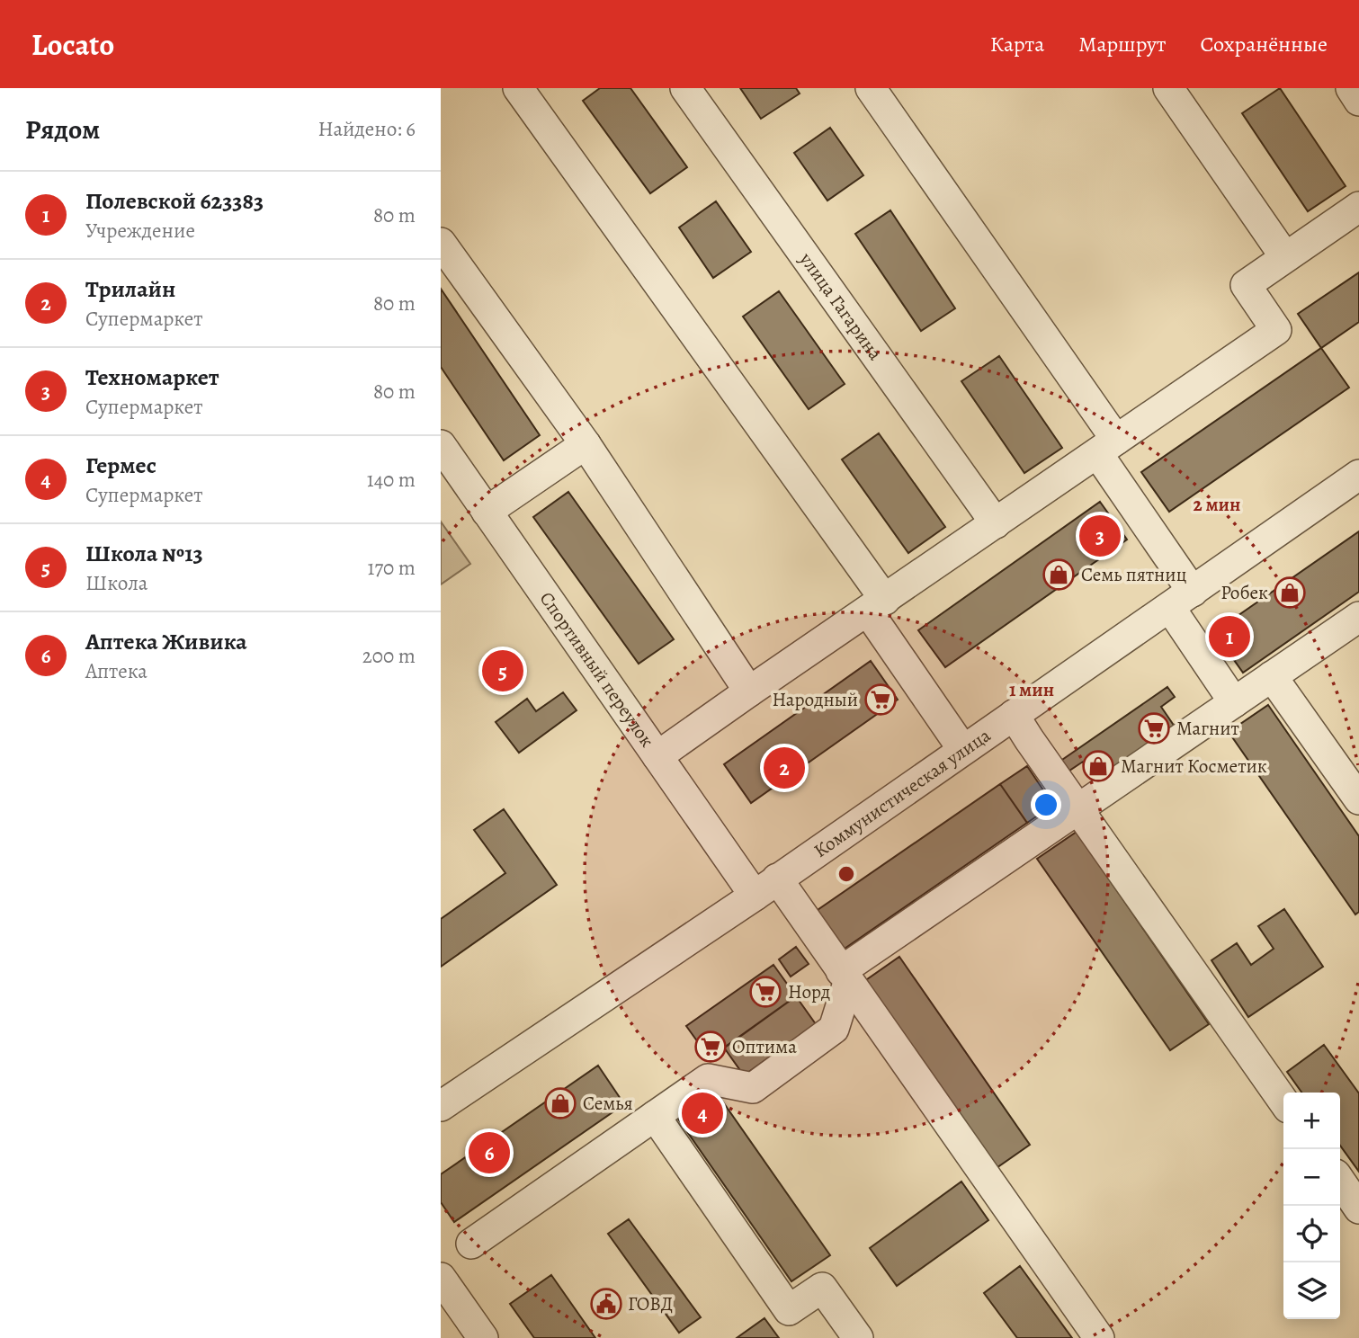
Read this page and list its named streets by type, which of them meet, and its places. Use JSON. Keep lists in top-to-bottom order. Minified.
{"streets":{"street":["улица Гагарина","Спортивный переулок","Коммунистическая улица"]},"crossings":[["Спортивный переулок","Коммунистическая улица"]],"places":{"shop":["Семь пятниц","Робек","Магнит Косметик","Семья"],"supermarket":["Народный","Магнит","Норд","Оптима"],"public building":["ГОВД"]},"page":{"header":"Locato","nav":["Карта","Маршрут","Сохранённые"],"heading":["Рядом","Найдено: 6"],"list":[{"mark":"1","name":"Полевской 623383","note":"Учреждение","value":"80 m"},{"mark":"2","name":"Трилайн","note":"Супермаркет","value":"80 m"},{"mark":"3","name":"Техномаркет","note":"Супермаркет","value":"80 m"},{"mark":"4","name":"Гермес","note":"Супермаркет","value":"140 m"},{"mark":"5","name":"Школа №13","note":"Школа","value":"170 m"},{"mark":"6","name":"Аптека Живика","note":"Аптека","value":"200 m"}],"pins":["3","1","5","2","4","6"],"map_buttons":["+","−"]},"rings":["2 мин","1 мин"]}
